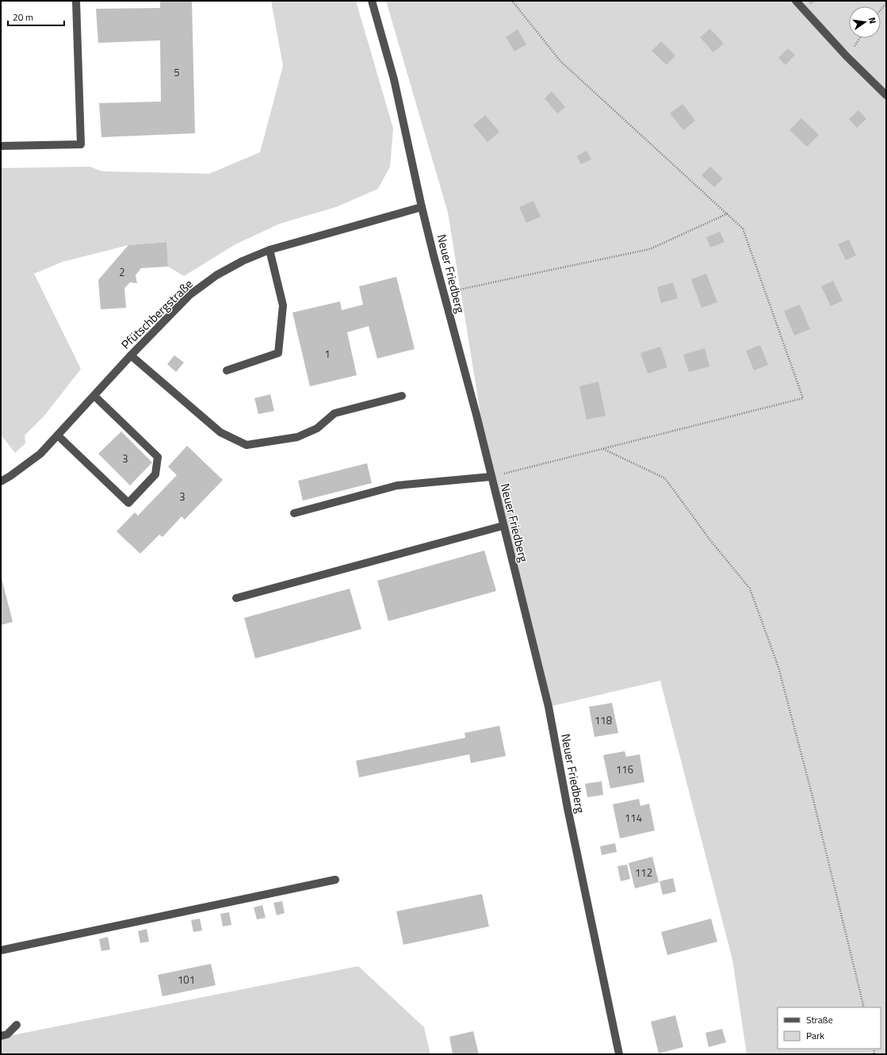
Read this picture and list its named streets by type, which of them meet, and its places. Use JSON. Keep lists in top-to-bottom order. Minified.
{"streets":{"street":["Neuer Friedberg","Pfütschbergstraße"]},"crossings":[["Neuer Friedberg","Pfütschbergstraße"]],"house_numbers":["5","2","1","3","3","118","116","114","112","101"],"legend":["Straße","Park"],"scale_bar":"20 m","north":"right"}
